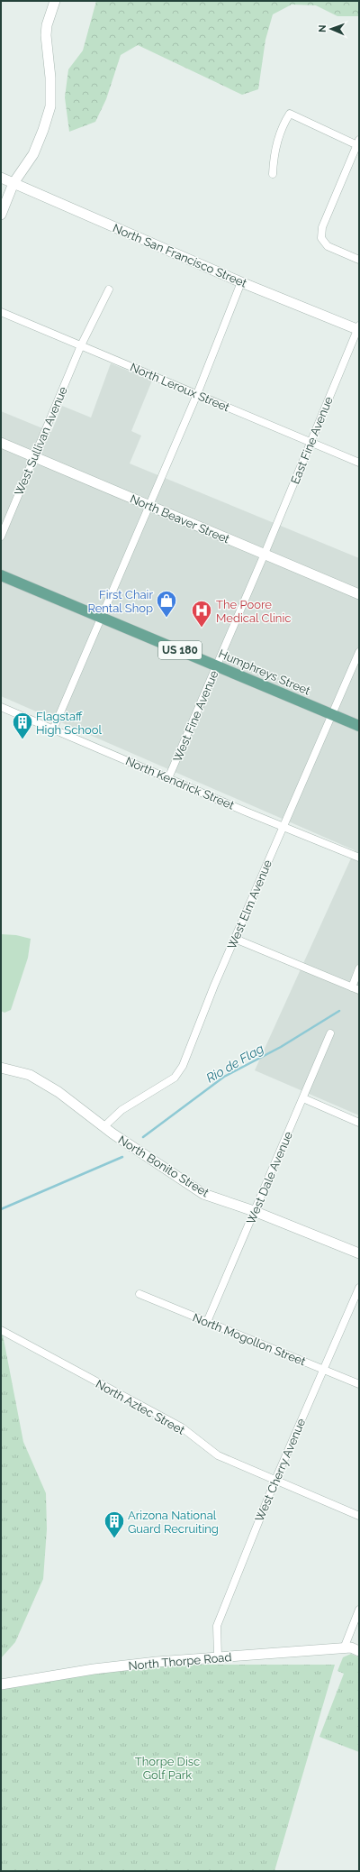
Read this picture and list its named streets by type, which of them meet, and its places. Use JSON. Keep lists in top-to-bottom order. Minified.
{"streets":{"main road":["US 180","Humphreys Street"],"street":["North San Francisco Street","North Leroux Street","East Fine Avenue","West Sullivan Avenue","North Beaver Street","West Fine Avenue","North Kendrick Street","West Elm Avenue","North Bonito Street","West Dale Avenue","North Mogollon Street","North Aztec Street","West Cherry Avenue","North Thorpe Road"]},"crossings":[["North San Francisco Street","East Fine Avenue"],["North Leroux Street","East Fine Avenue"],["North Leroux Street","West Sullivan Avenue"],["East Fine Avenue","North Beaver Street"],["East Fine Avenue","West Fine Avenue"],["West Sullivan Avenue","North Beaver Street"],["North Beaver Street","West Fine Avenue"],["Humphreys Street","West Fine Avenue"],["Humphreys Street","West Elm Avenue"],["West Fine Avenue","North Kendrick Street"],["North Kendrick Street","West Elm Avenue"],["West Elm Avenue","North Bonito Street"],["North Bonito Street","West Dale Avenue"],["West Dale Avenue","North Mogollon Street"],["North Mogollon Street","West Cherry Avenue"],["North Aztec Street","West Cherry Avenue"],["West Cherry Avenue","North Thorpe Road"]],"water":["Rio de Flag"],"parks":["Thorpe Disc Golf Park"],"places":{"shop":["First Chair Rental Shop"],"hospital":["The Poore Medical Clinic"],"building":["Flagstaff High School","Arizona National Guard Recruiting"]},"north":"left"}
